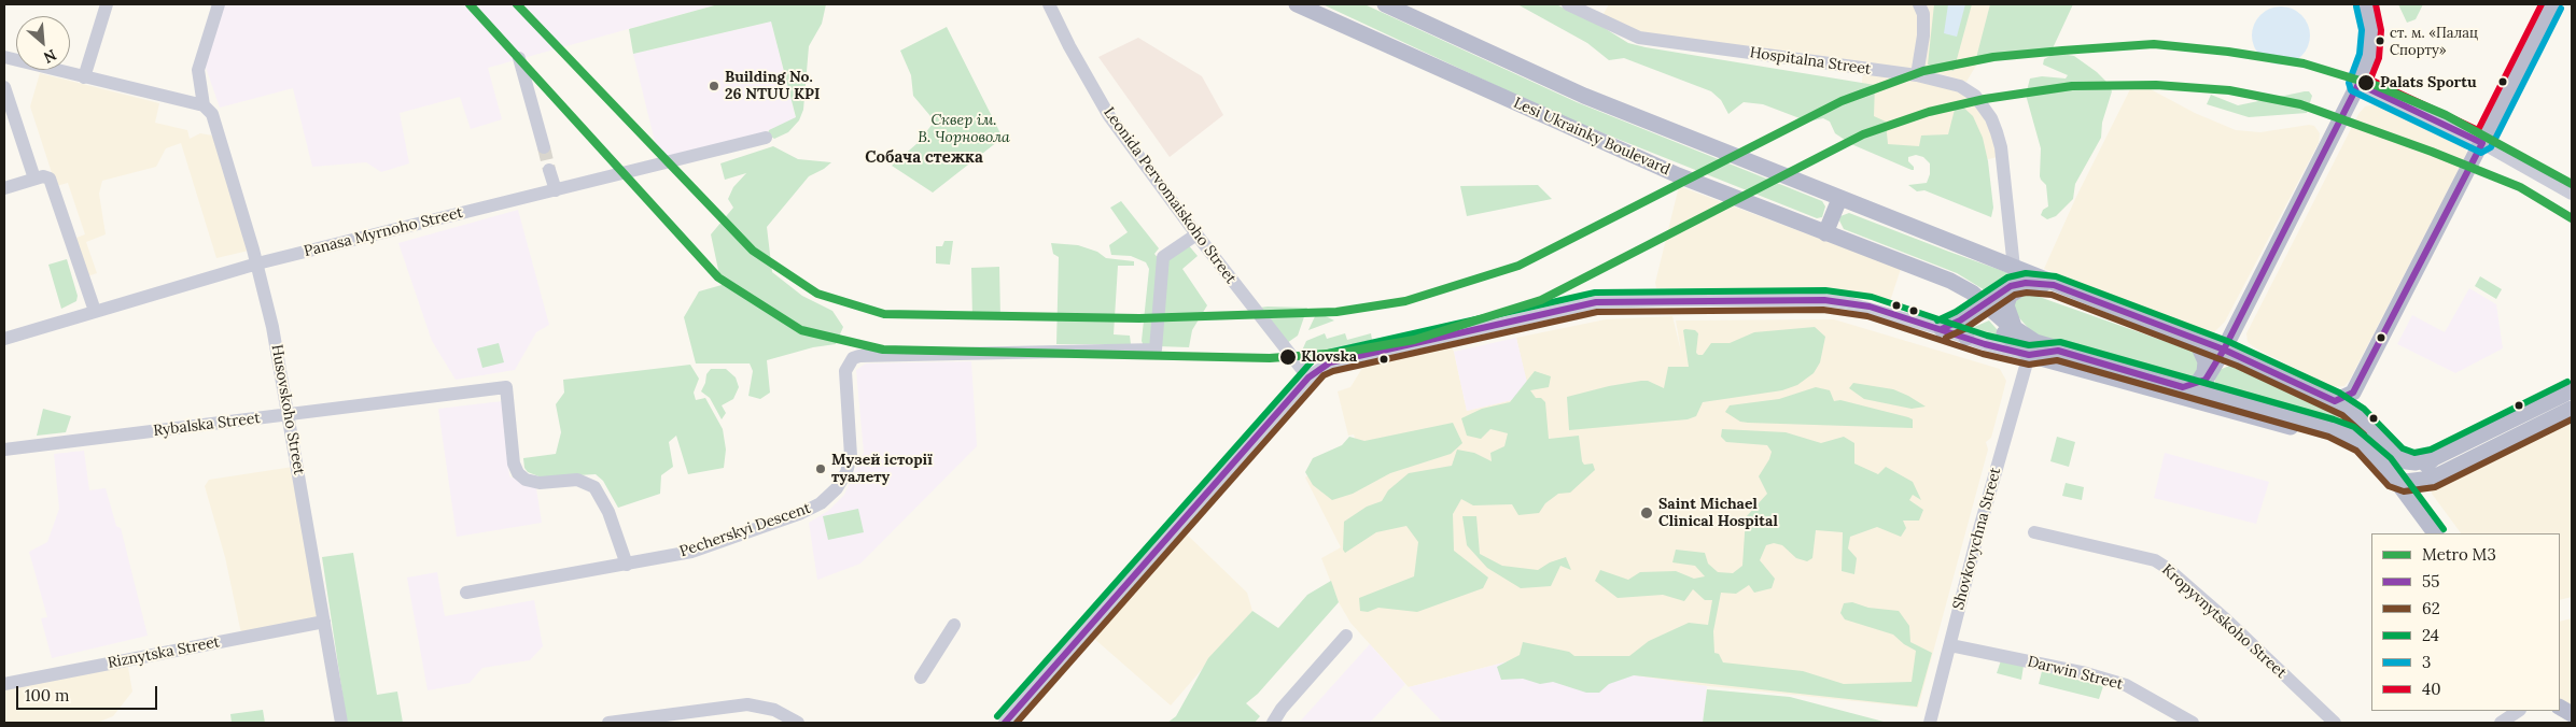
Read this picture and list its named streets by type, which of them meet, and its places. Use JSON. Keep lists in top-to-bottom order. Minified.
{"streets":{"main road":["Lesi Ukrainky Boulevard"],"street":["Hospitalna Street","Leonida Pervomaiskoho Street","Panasa Myrnoho Street","Husovskoho Street","Rybalska Street","Pecherskyi Descent","Shovkovychna Street","Kropyvnytskoho Street","Riznytska Street","Darwin Street"]},"crossings":[["Leonida Pervomaiskoho Street","Pecherskyi Descent"],["Panasa Myrnoho Street","Husovskoho Street"],["Husovskoho Street","Rybalska Street"],["Husovskoho Street","Riznytska Street"],["Rybalska Street","Pecherskyi Descent"],["Shovkovychna Street","Darwin Street"]],"districts":["Собача стежка"],"parks":["Сквер ім. В. Чорновола"],"places":["ст. м. «Палац Спорту»","Palats Sportu","Building No. 26 NTUU KPI","Klovska","Музей історії туалету","Saint Michael Clinical Hospital"],"lines":["metro line M3","transit line 40","transit line 3","transit line 55","transit line 24","transit line 62"],"legend":["Metro M3","55","62","24","3","40"],"scale_bar":"100 m","north":"bottom right"}
